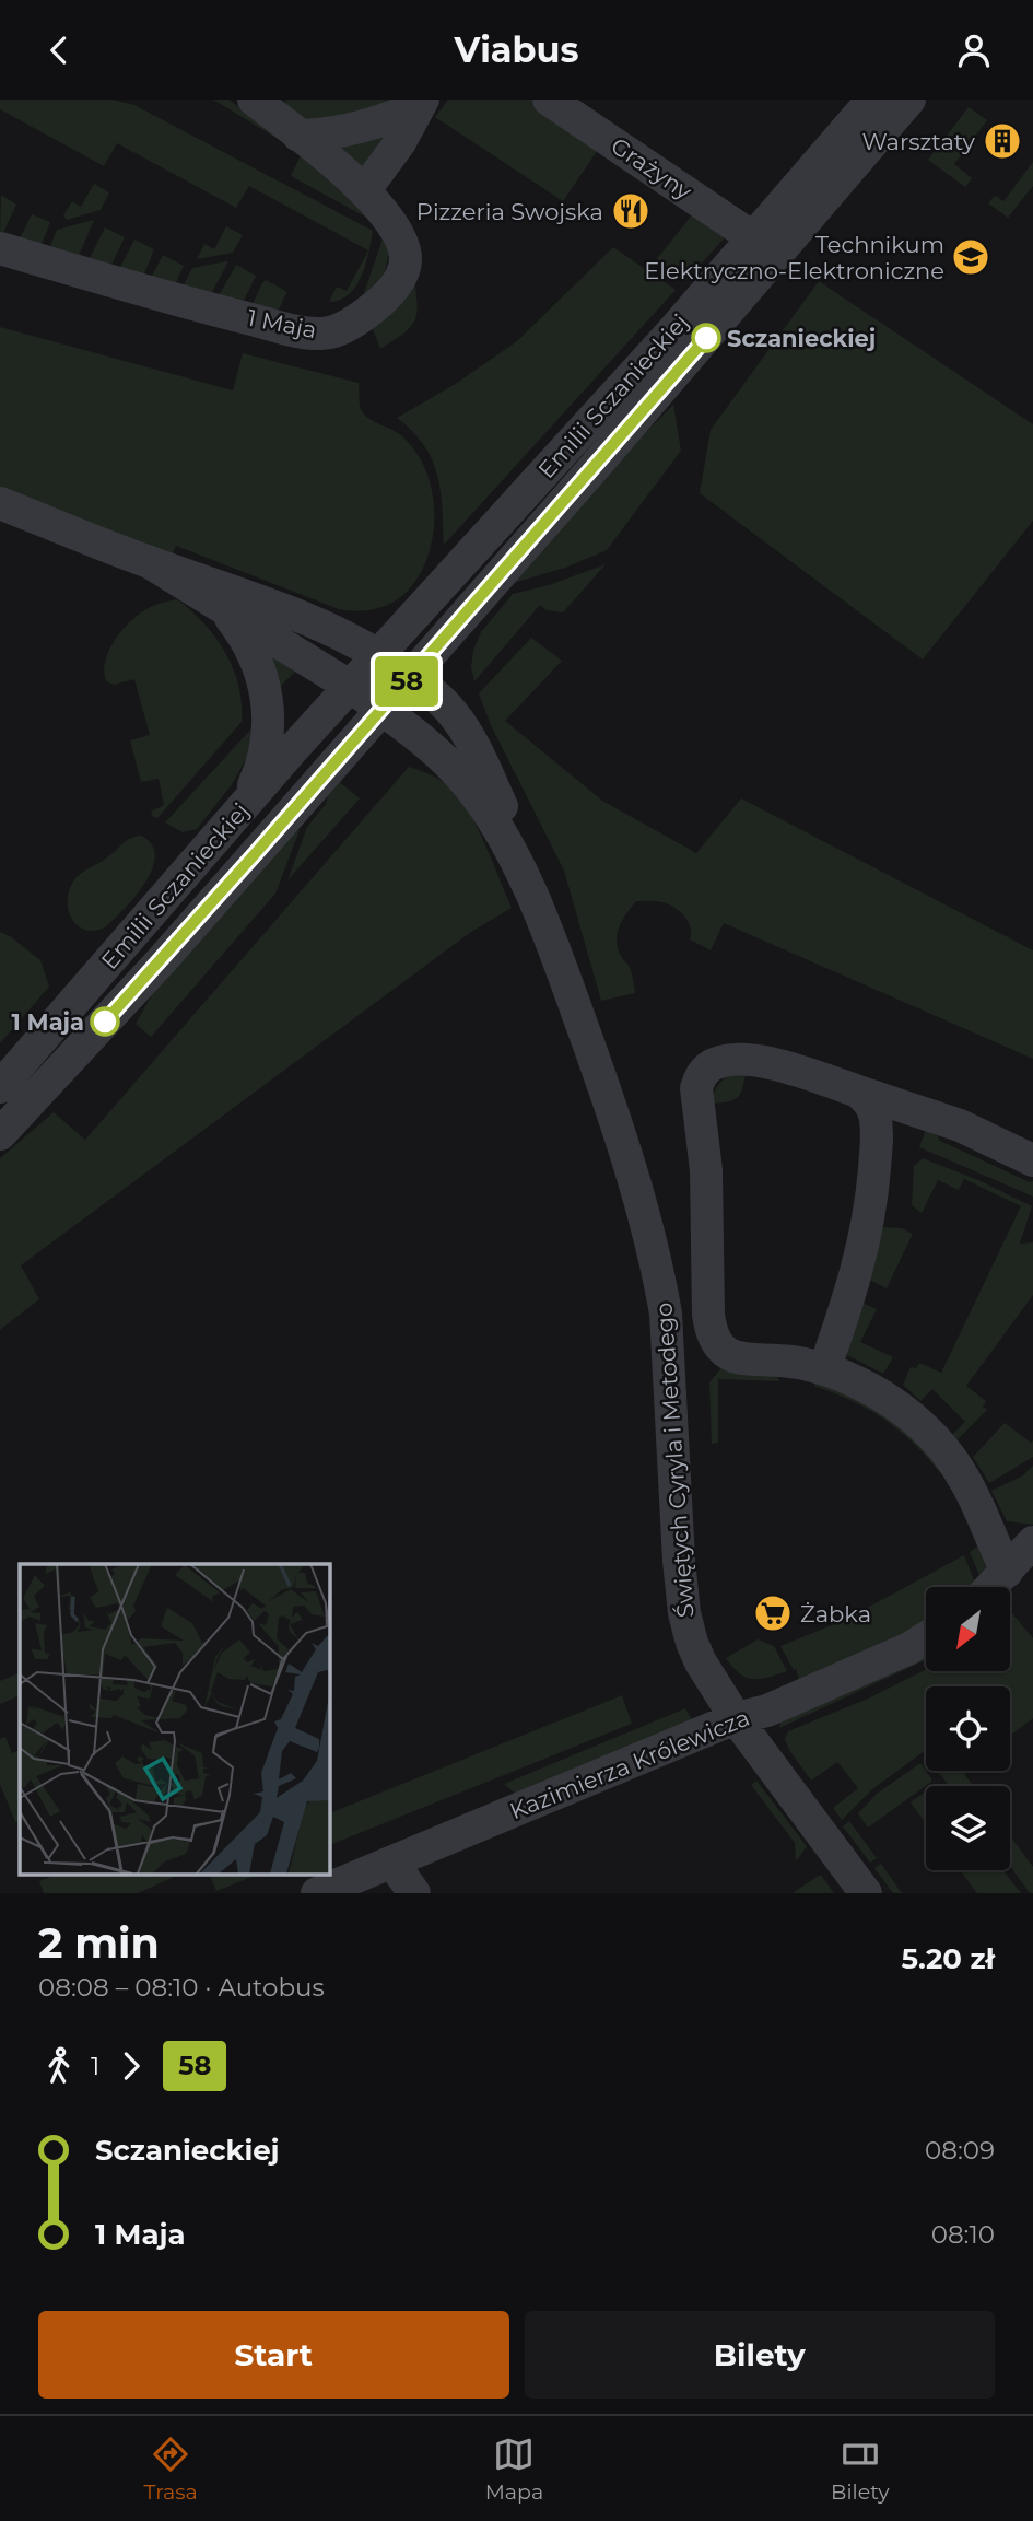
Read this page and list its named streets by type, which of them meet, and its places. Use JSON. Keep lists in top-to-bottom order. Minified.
{"streets":{"street":["Grażyny","1 Maja","Emilii Sczanieckiej","Świętych Cyryla i Metodego","Kazimierza Królewicza"]},"crossings":[["Grażyny","Emilii Sczanieckiej"],["Emilii Sczanieckiej","Świętych Cyryla i Metodego"],["Świętych Cyryla i Metodego","Kazimierza Królewicza"]],"places":{"building":["Warsztaty"],"restaurant":["Pizzeria Swojska"],"school or university":["Technikum Elektryczno-Elektroniczne"],"other":["Sczanieckiej","1 Maja"],"supermarket":["Żabka"]},"lines":["bus line 58"],"north":"bottom left","page":{"header":"Viabus","on_map":"58","heading":["2 min","08:08 – 08:10 · Autobus","5.20 zł"],"legs":["1","58"],"list":[{"name":"Sczanieckiej","value":"08:09"},{"name":"1 Maja","value":"08:10"}],"buttons":["Start","Bilety"],"tabs":["Trasa","Mapa","Bilety"]}}
